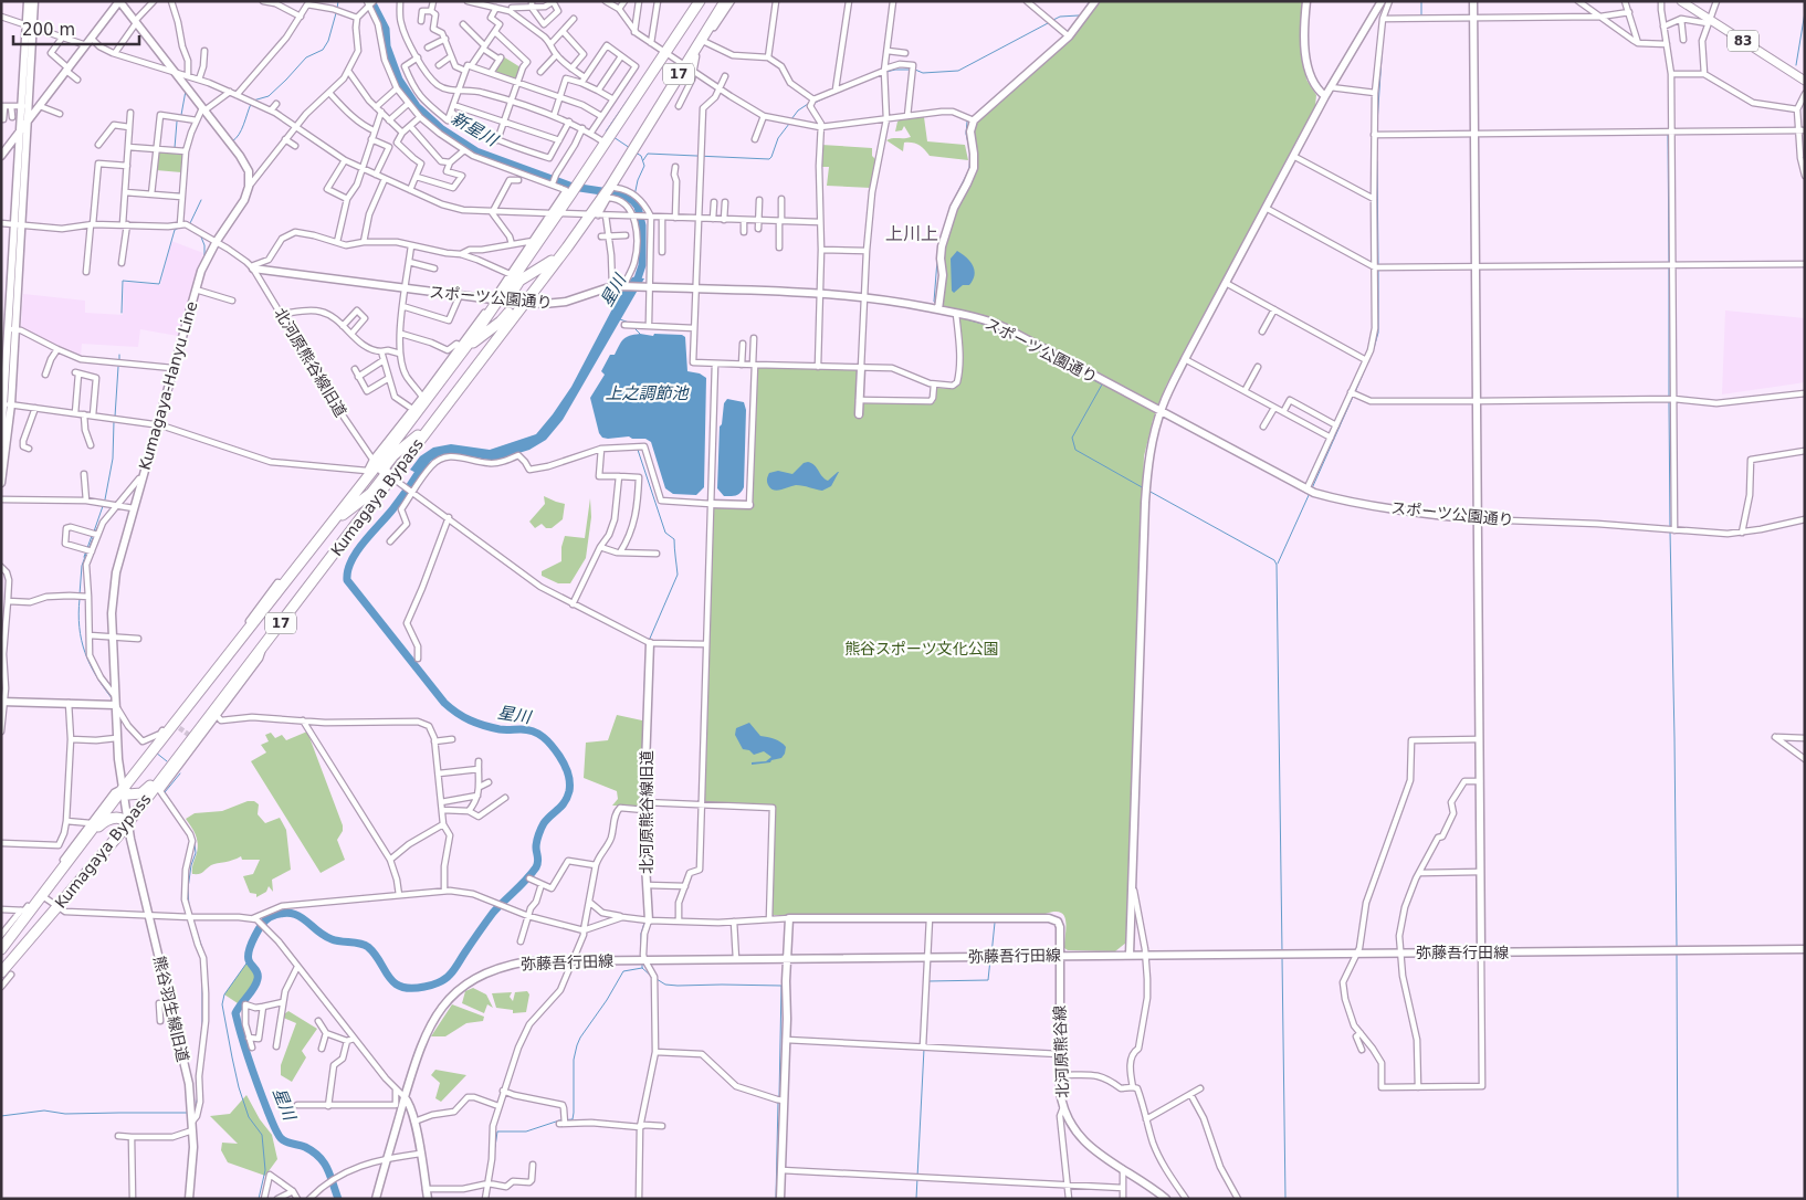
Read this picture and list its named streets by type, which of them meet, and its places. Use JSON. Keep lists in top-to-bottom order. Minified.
{"streets":{"highway":["17","Kumagaya Bypass"],"main road":["83"],"street":["スポーツ公園通り","北河原熊谷線旧道","Kumagaya-Hanyu Line","弥藤吾行田線","熊谷羽生線旧道","北河原熊谷線"]},"crossings":[["スポーツ公園通り","北河原熊谷線旧道"],["スポーツ公園通り","Kumagaya Bypass"],["北河原熊谷線旧道","Kumagaya-Hanyu Line"],["北河原熊谷線旧道","Kumagaya Bypass"],["Kumagaya-Hanyu Line","Kumagaya Bypass"],["Kumagaya-Hanyu Line","熊谷羽生線旧道"],["Kumagaya Bypass","熊谷羽生線旧道"],["弥藤吾行田線","北河原熊谷線"]],"districts":["上川上"],"water":["新星川","星川","上之調節池"],"parks":["熊谷スポーツ文化公園"],"scale_bar":"200 m"}
